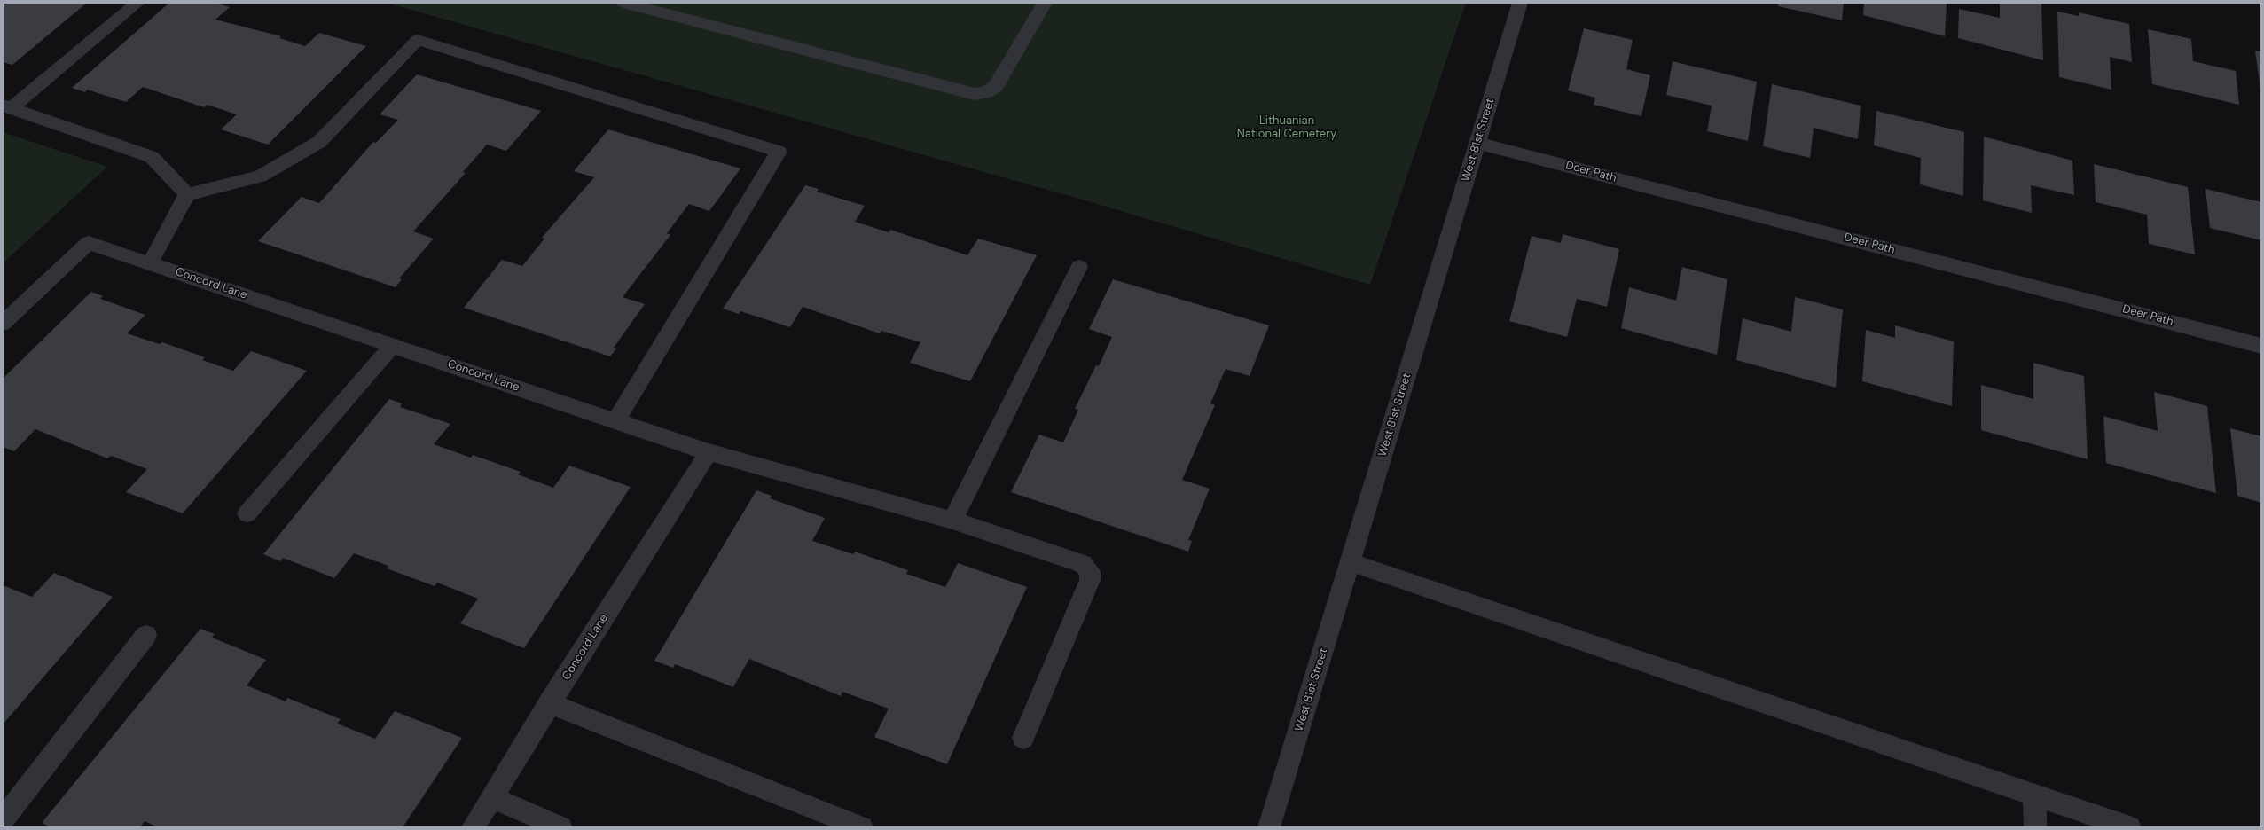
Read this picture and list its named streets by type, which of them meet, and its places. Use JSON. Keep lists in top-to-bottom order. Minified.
{"streets":{"street":["West 81st Street","Deer Path","Concord Lane"]},"crossings":[["West 81st Street","Deer Path"]],"parks":["Lithuanian National Cemetery"]}
